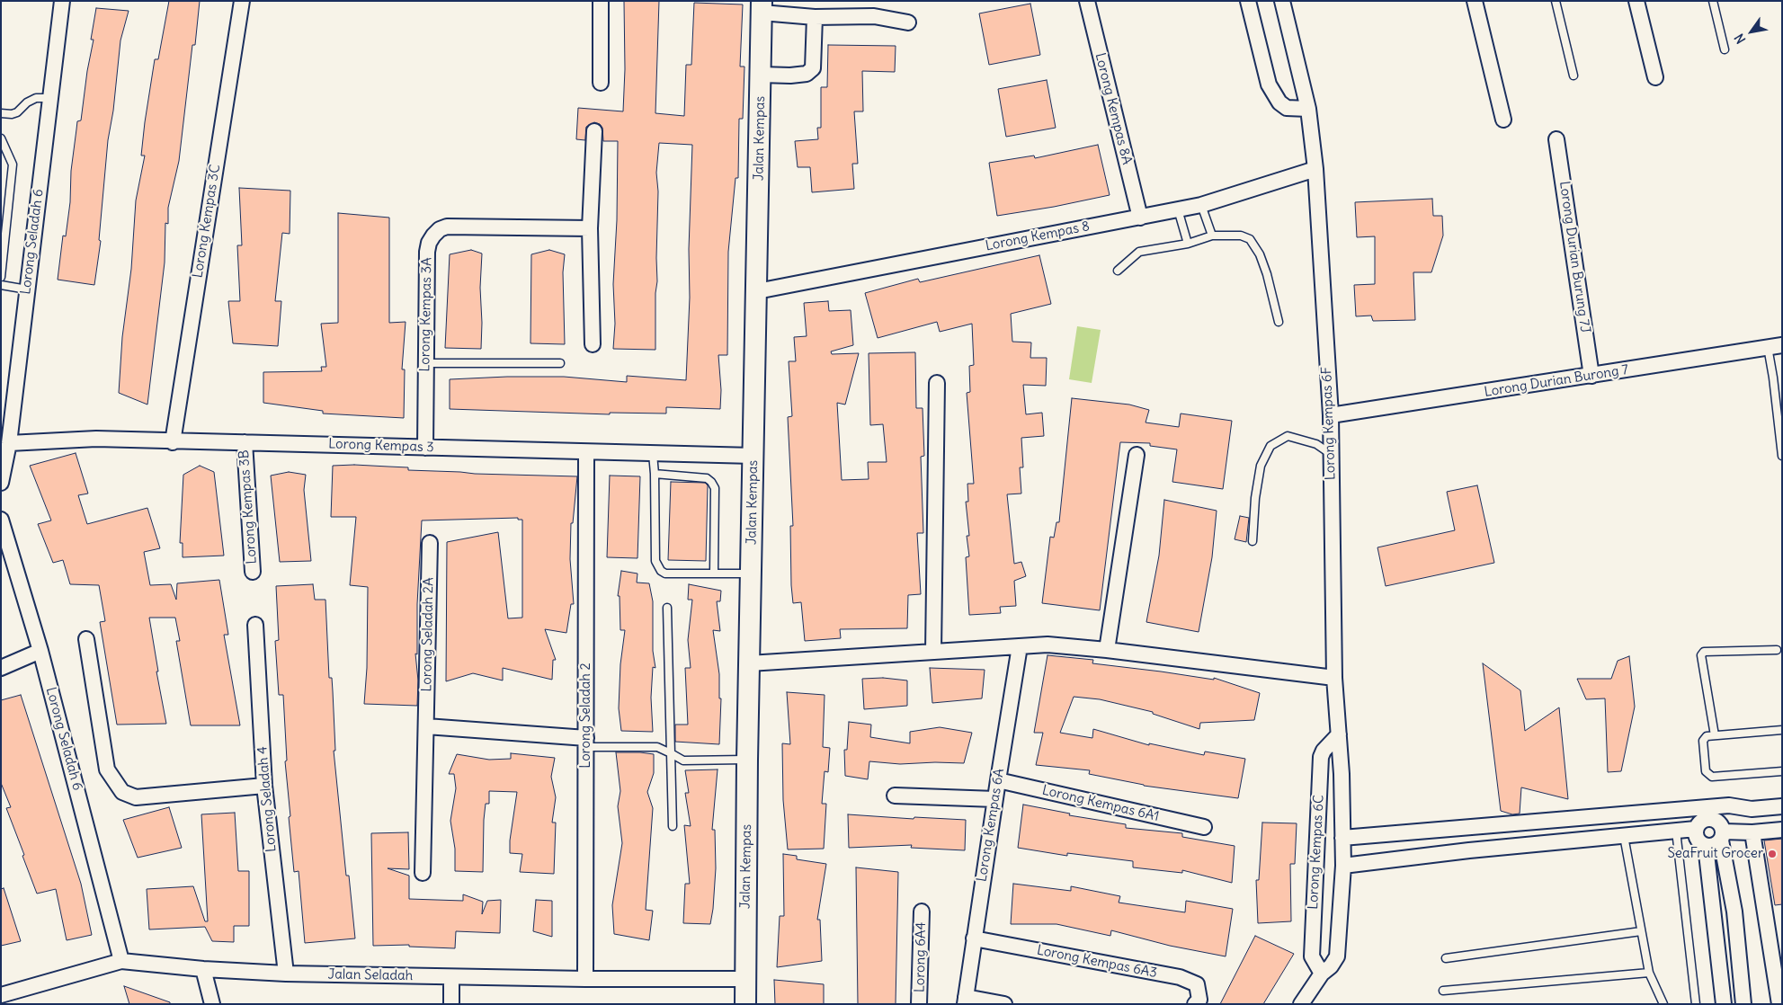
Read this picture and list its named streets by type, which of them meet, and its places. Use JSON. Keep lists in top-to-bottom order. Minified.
{"streets":{"street":["Lorong Kempas 8A","Jalan Kempas","Lorong Kempas 3C","Lorong Kempas 8","Lorong Seladah 6","Lorong Durian Burung 7J","Lorong Kempas 3A","Lorong Durian Burong 7","Lorong Kempas 6F","Lorong Kempas 3","Lorong Kempas 3B","Lorong Seladah 2A","Lorong Seladah 2","Lorong Seladah 4","Lorong Kempas 6A1","Lorong Kempas 6A","Lorong Kempas 6C","Lorong 6A4","Lorong Kempas 6A3","Jalan Seladah"]},"crossings":[["Lorong Kempas 8A","Lorong Kempas 8"],["Jalan Kempas","Lorong Kempas 8"],["Jalan Kempas","Lorong Kempas 3"],["Jalan Kempas","Jalan Seladah"],["Lorong Kempas 3C","Lorong Kempas 3"],["Lorong Kempas 8","Lorong Kempas 6F"],["Lorong Seladah 6","Lorong Kempas 3"],["Lorong Seladah 6","Jalan Seladah"],["Lorong Durian Burung 7J","Lorong Durian Burong 7"],["Lorong Kempas 3A","Lorong Kempas 3"],["Lorong Durian Burong 7","Lorong Kempas 6F"],["Lorong Kempas 6F","Lorong Kempas 6C"],["Lorong Kempas 3","Lorong Kempas 3B"],["Lorong Kempas 3","Lorong Seladah 2"],["Lorong Seladah 2","Jalan Seladah"],["Lorong Seladah 4","Jalan Seladah"],["Lorong Kempas 6A1","Lorong Kempas 6A"],["Lorong Kempas 6A","Lorong Kempas 6A3"]],"places":["SeaFruit Grocer"],"north":"bottom left"}
